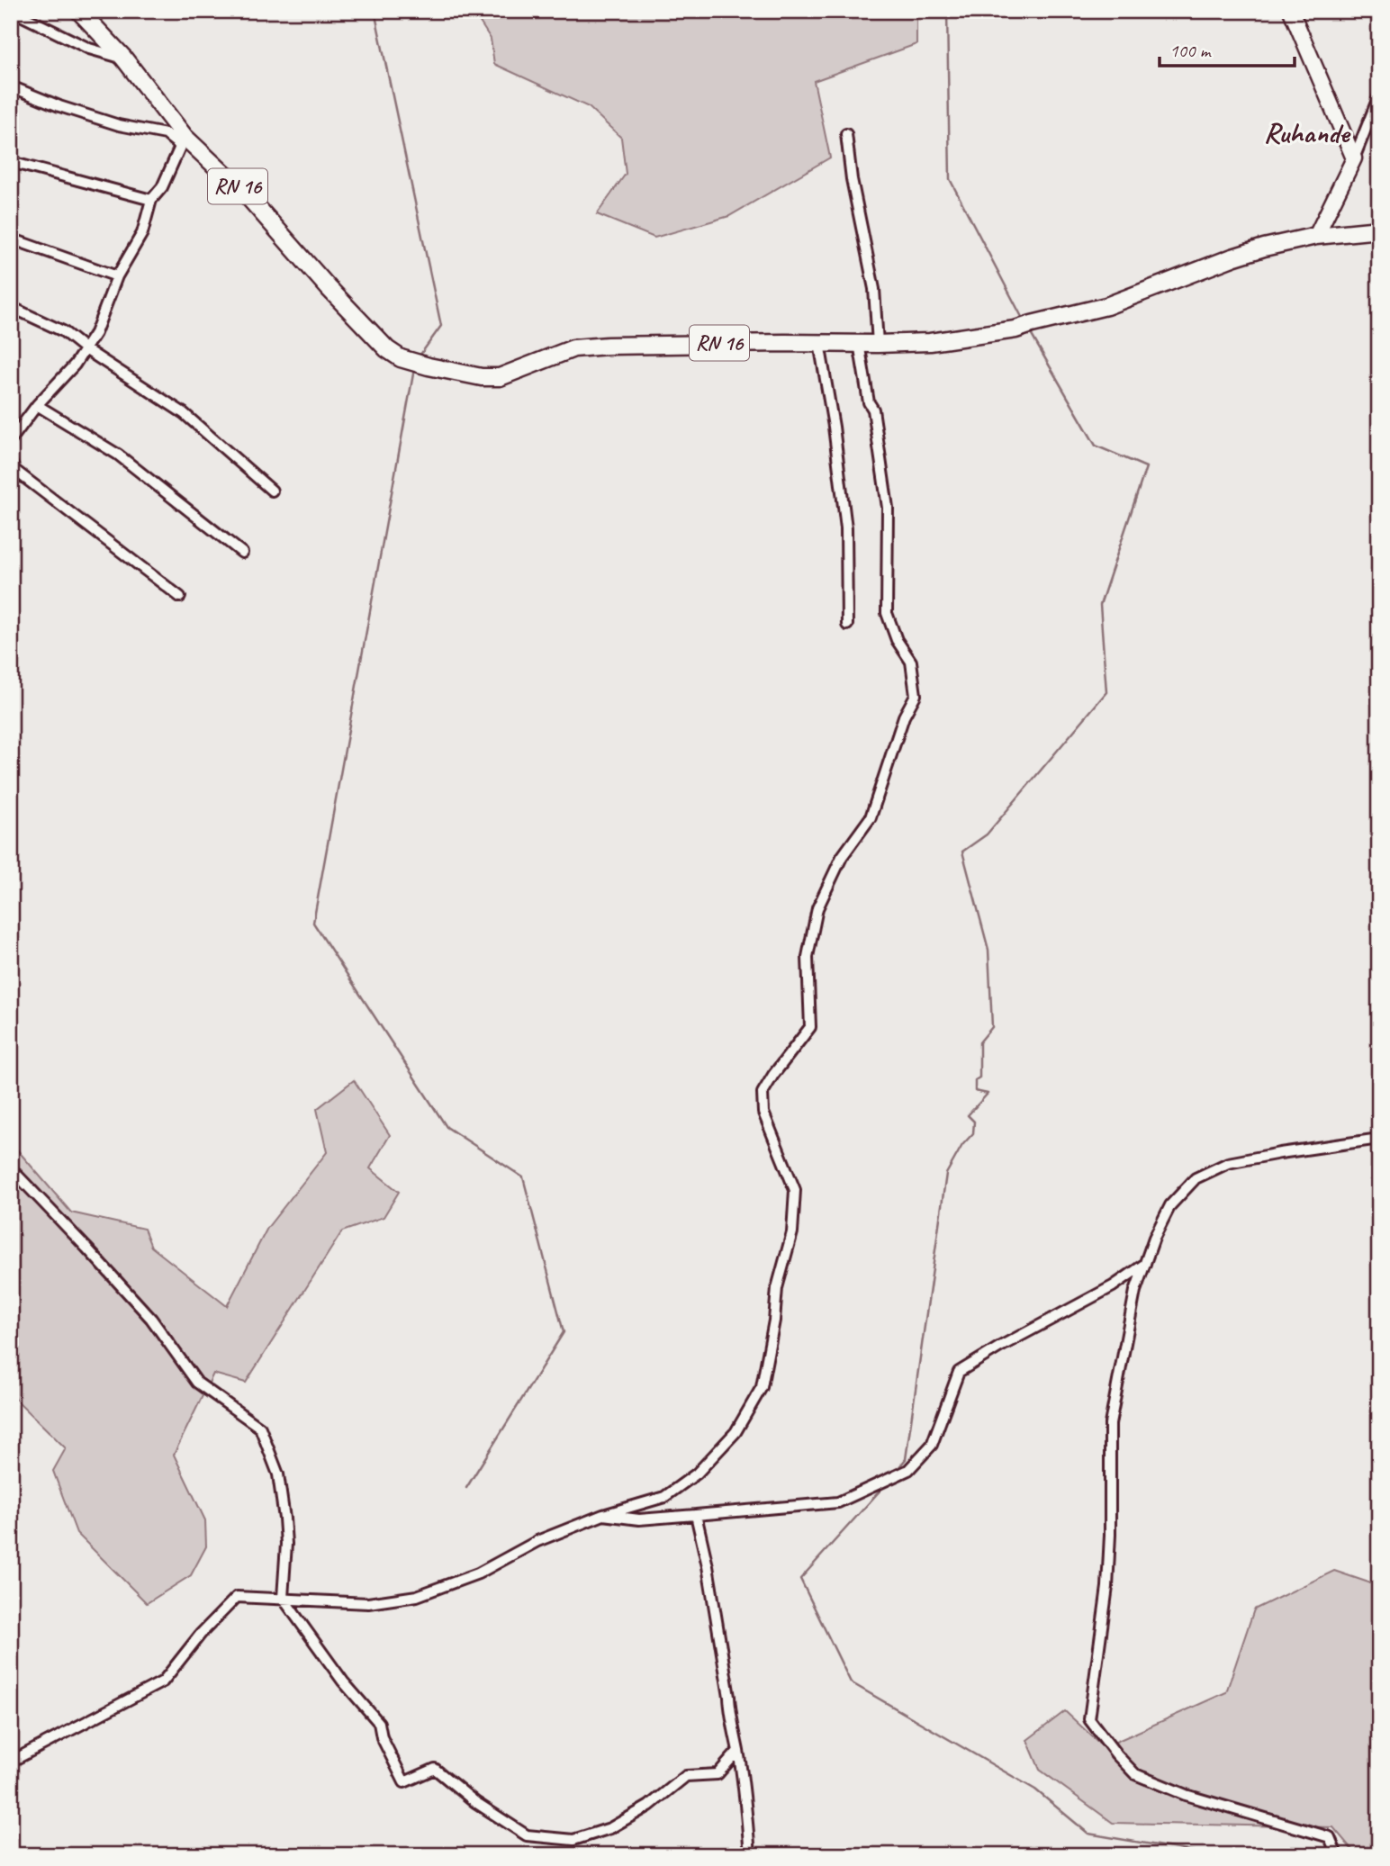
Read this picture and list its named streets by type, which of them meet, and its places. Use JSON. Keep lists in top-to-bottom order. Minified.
{"streets":{"main road":["RN 16"]},"districts":["Ruhande"],"scale_bar":"100 m"}
